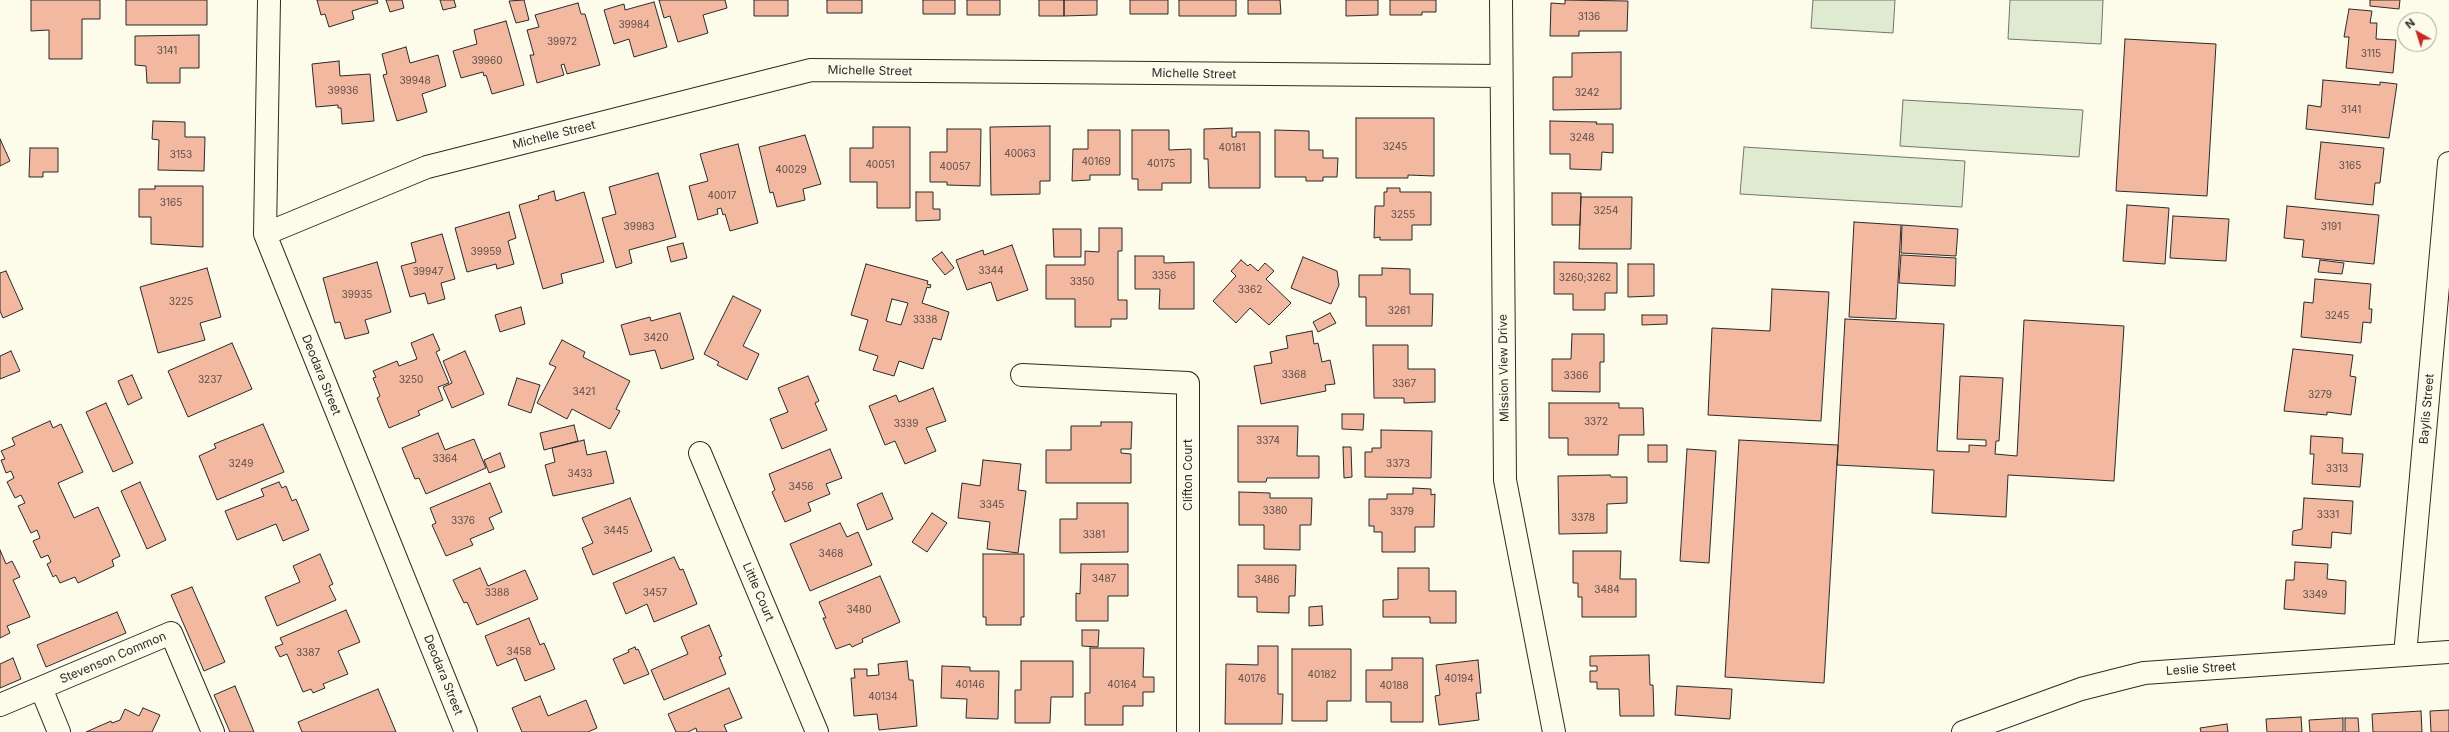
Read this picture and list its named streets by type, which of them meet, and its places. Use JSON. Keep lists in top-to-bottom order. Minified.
{"streets":{"street":["Michelle Street","Mission View Drive","Deodara Street","Baylis Street","Clifton Court","Little Court","Stevenson Common","Leslie Street"]},"crossings":[["Michelle Street","Mission View Drive"],["Michelle Street","Deodara Street"],["Baylis Street","Leslie Street"]],"house_numbers":["3136","39984","39972","3141","3115","39960","39948","39936","3242","3141","3248","3245","40181","40063","3153","40169","40175","40051","3165","40057","40029","40017","3165","3254","3255","39983","3191","39959","3344","39947","3356","3260;3262","3350","3362","39935","3225","3261","3245","3338","3420","3368","3366","3237","3250","3367","3421","3279","3372","3339","3374","3364","3249","3373","3313","3433","3456","3345","3380","3379","3331","3378","3376","3445","3381","3468","3487","3486","3484","3388","3457","3349","3480","3458","3387","40182","40176","40194","40146","40164","40188","40134"],"north":"top left"}
